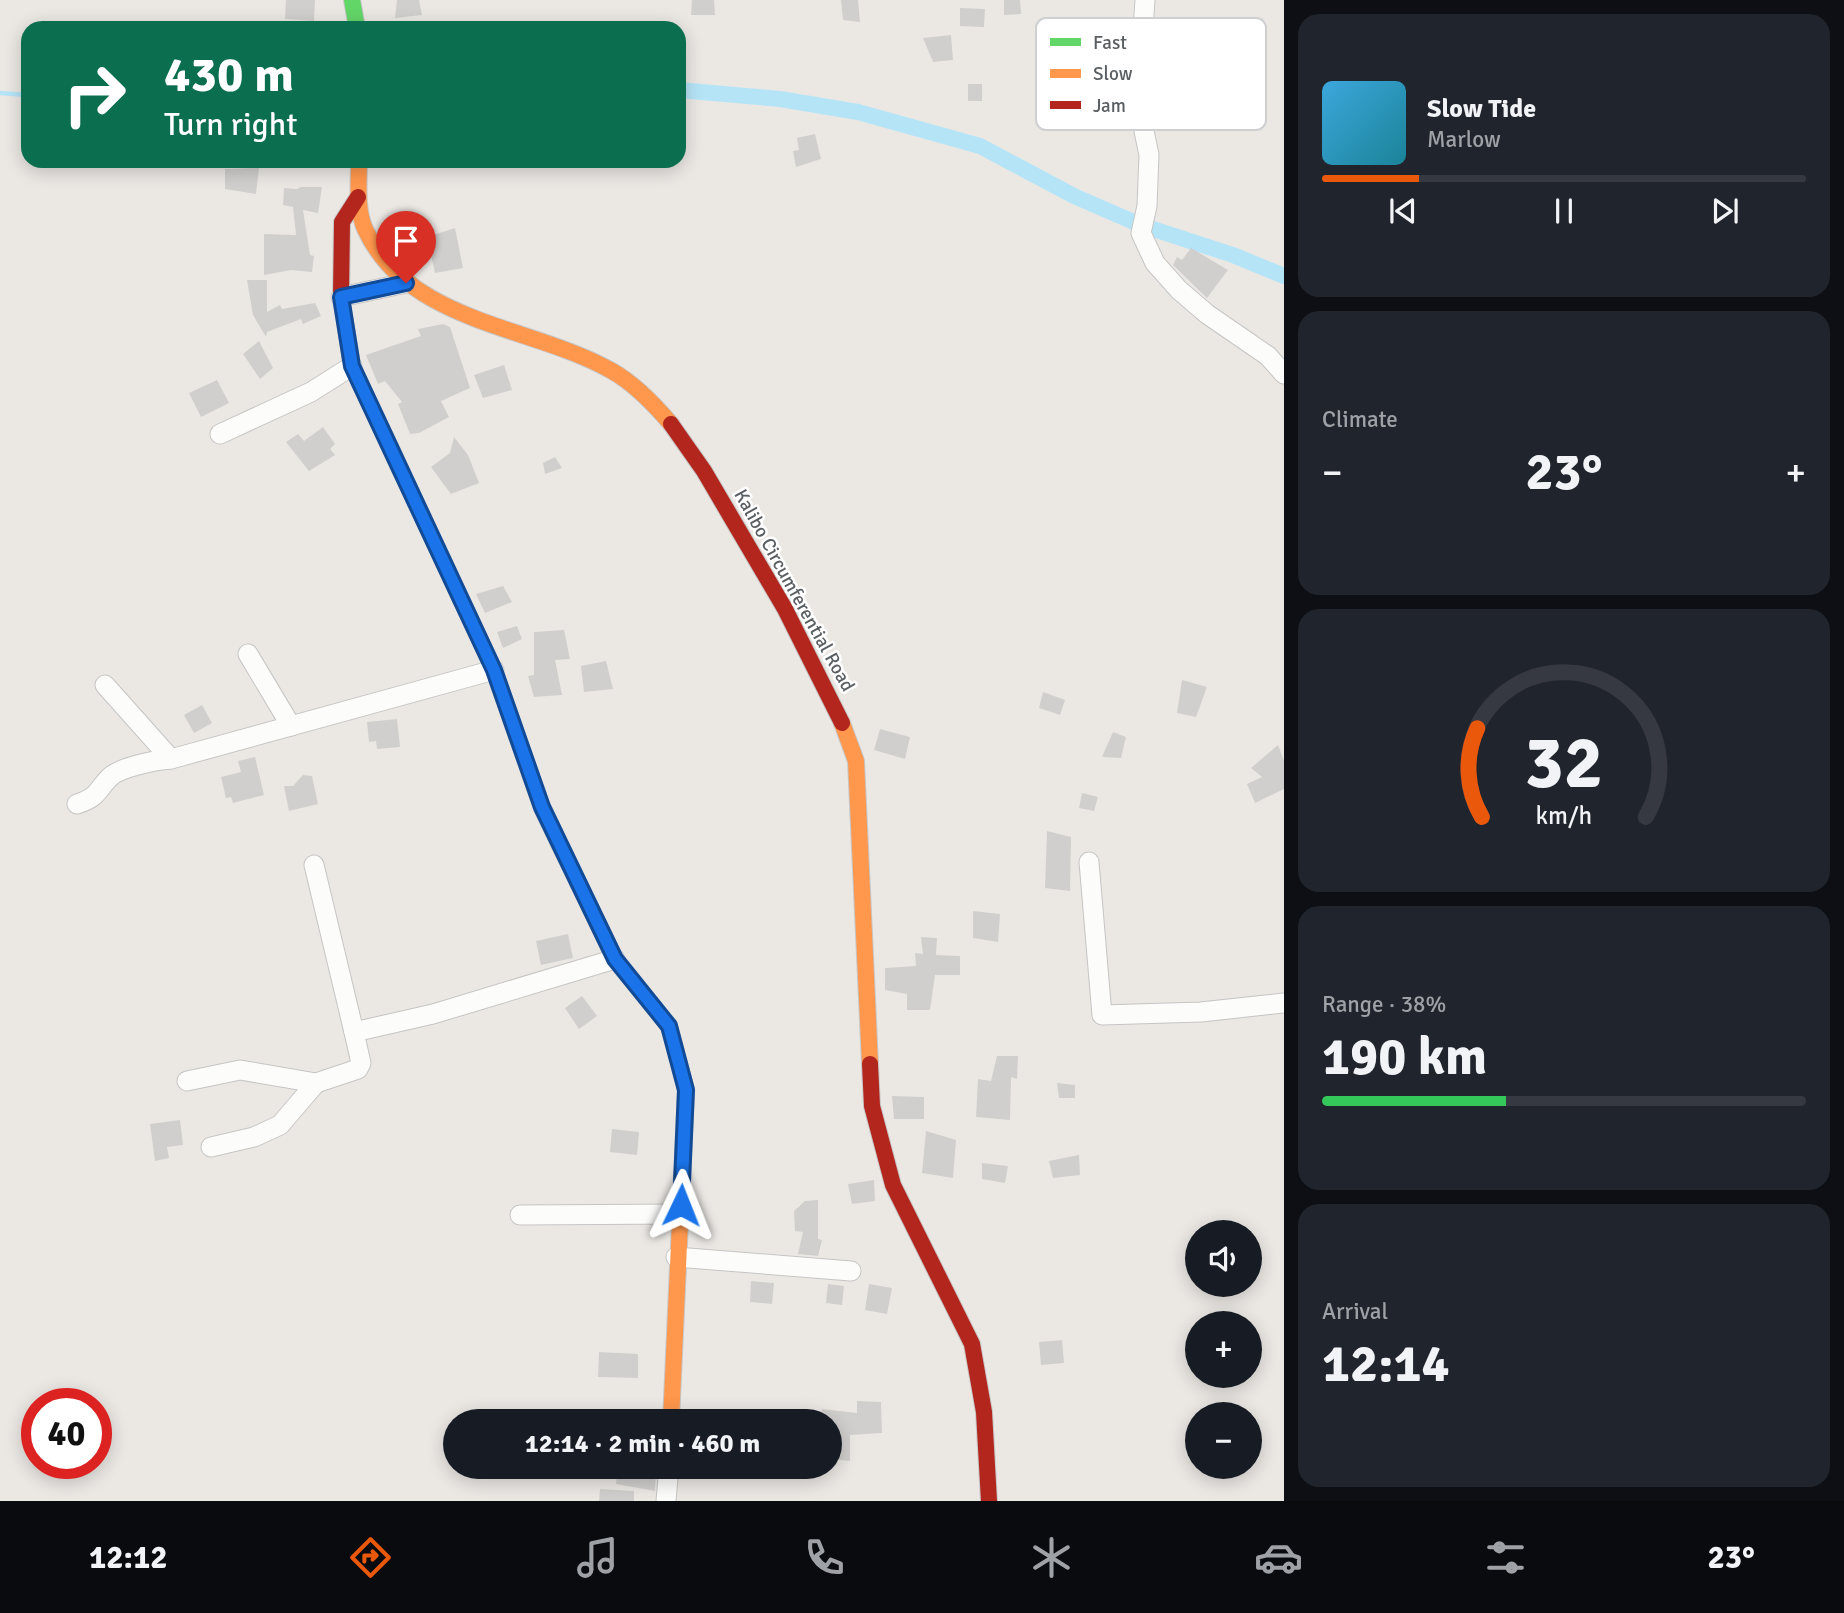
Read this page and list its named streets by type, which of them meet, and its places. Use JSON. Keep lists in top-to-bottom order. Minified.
{"streets":{"main road":["Kalibo Circumferential Road"]},"legend":["Fast","Slow","Jam"],"page":{"turn":["430 m","Turn right"],"song":["Slow Tide","Marlow"],"tile":["Climate",["Range · 38%","190 km"],["Arrival","12:14"]],"heat":["−","23°","+"],"map_buttons":["+","−"],"limit":"40","trip":"12:14 · 2 min · 460 m","tabs":["12:12","23°"],"gauge":["32","km/h"]}}
